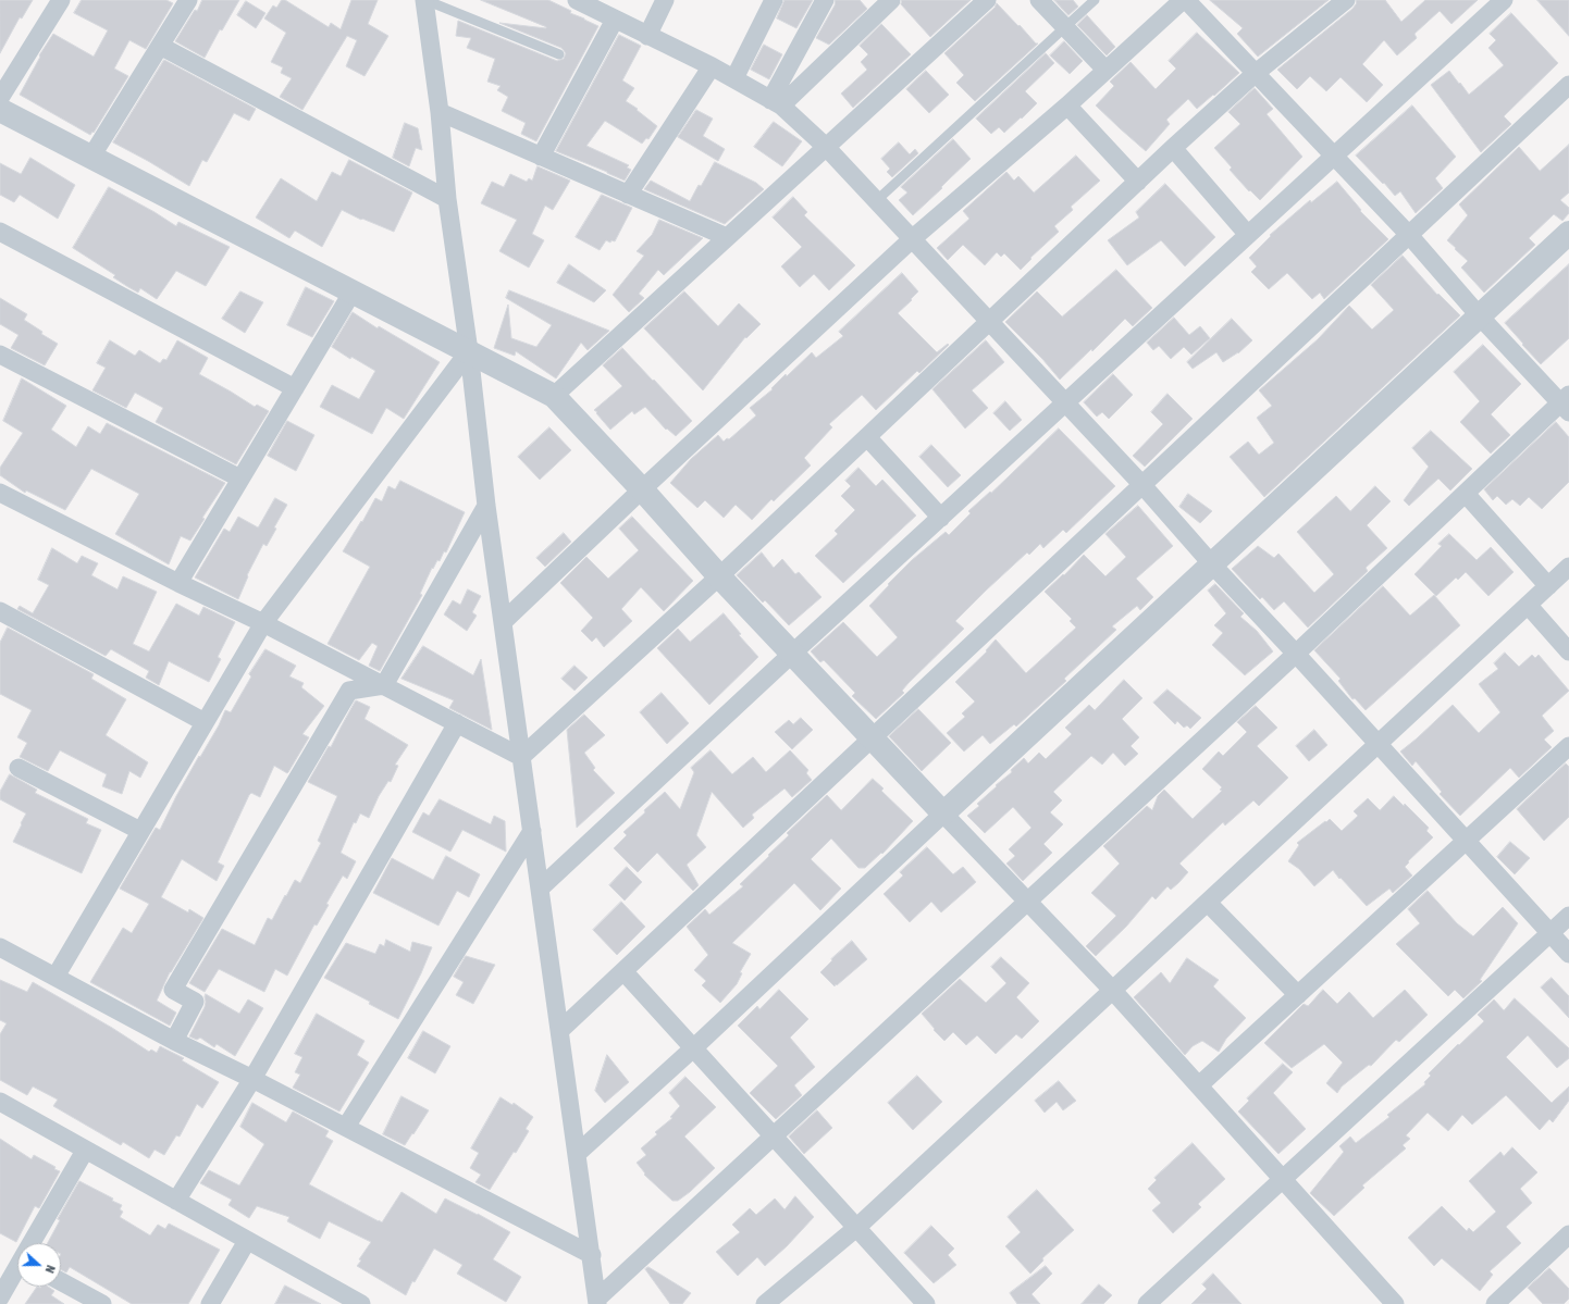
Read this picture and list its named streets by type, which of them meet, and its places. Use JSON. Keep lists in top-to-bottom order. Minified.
{"north":"right"}
